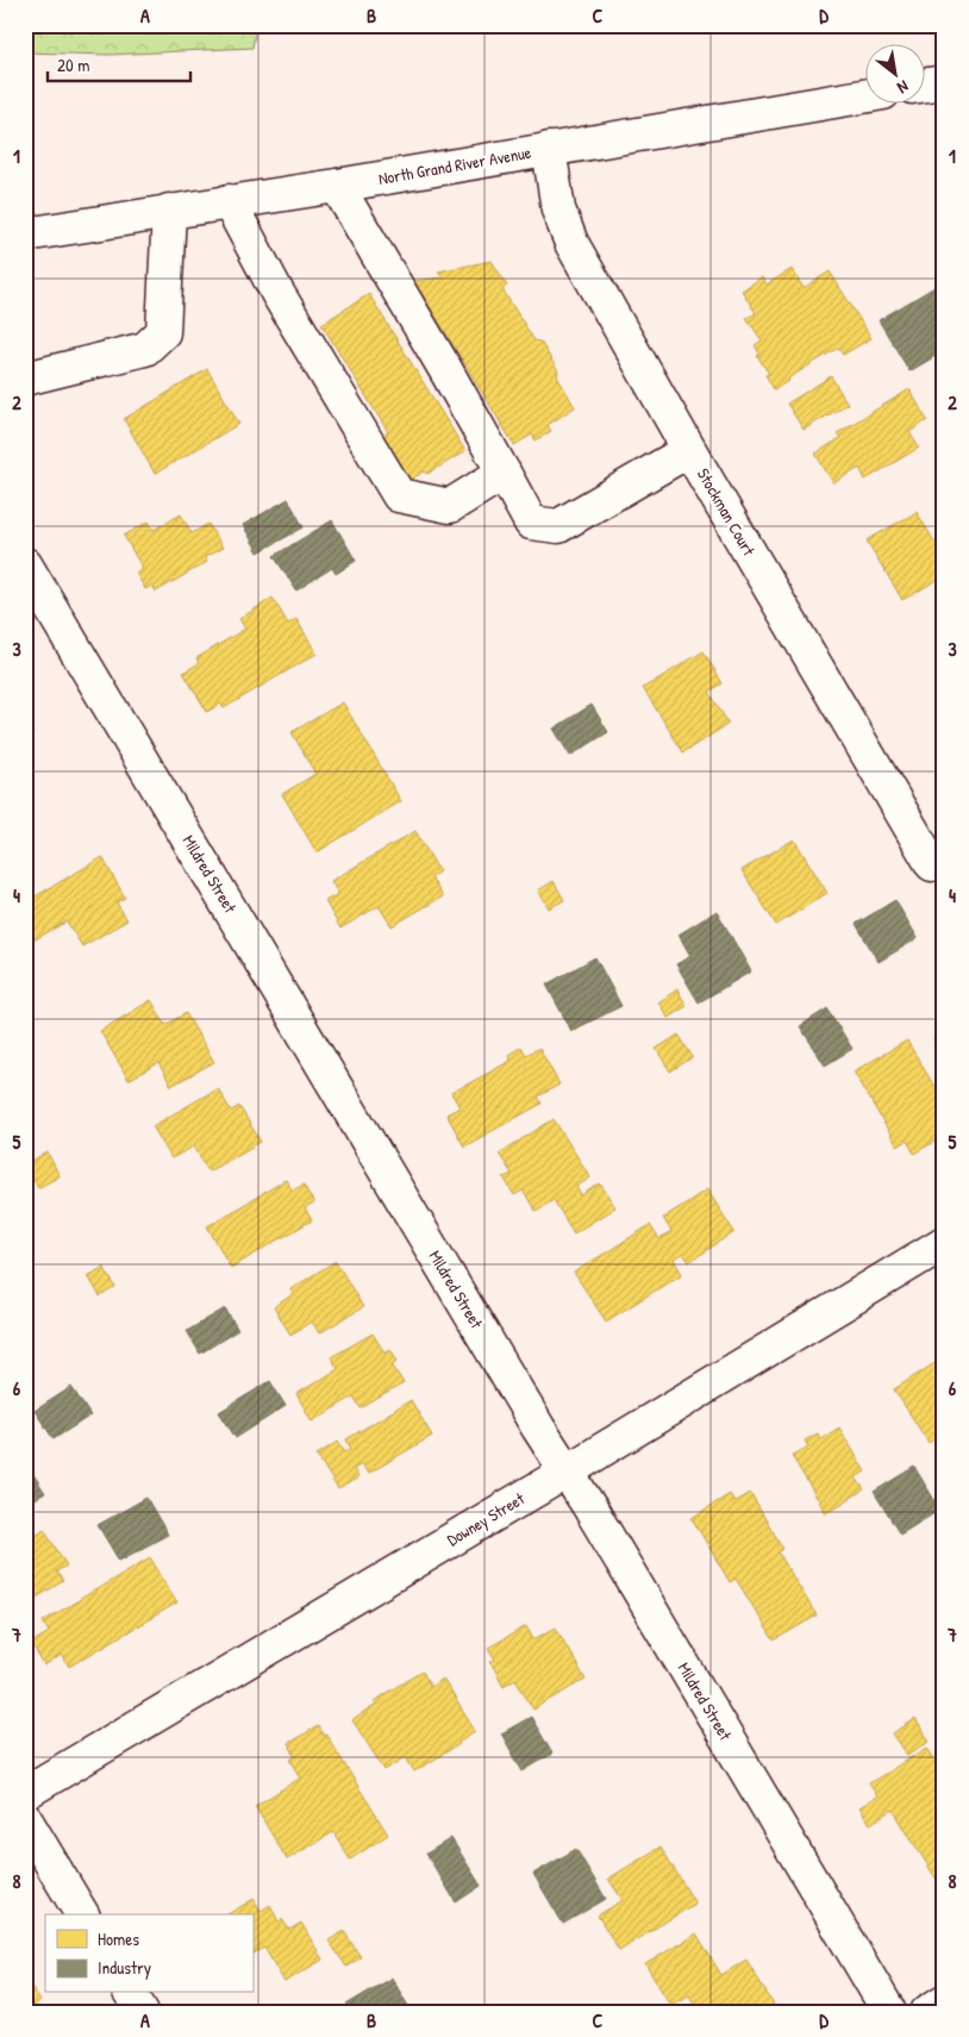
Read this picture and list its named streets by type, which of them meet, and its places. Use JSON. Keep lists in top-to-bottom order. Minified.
{"streets":{"street":["North Grand River Avenue","Stockman Court","Mildred Street","Downey Street"]},"crossings":[["North Grand River Avenue","Stockman Court"],["Mildred Street","Downey Street"]],"legend":["Homes","Industry"],"scale_bar":"20 m","north":"bottom right","grid":{"columns":["A","B","C","D"],"rows":["1","2","3","4","5","6","7","8"]}}
